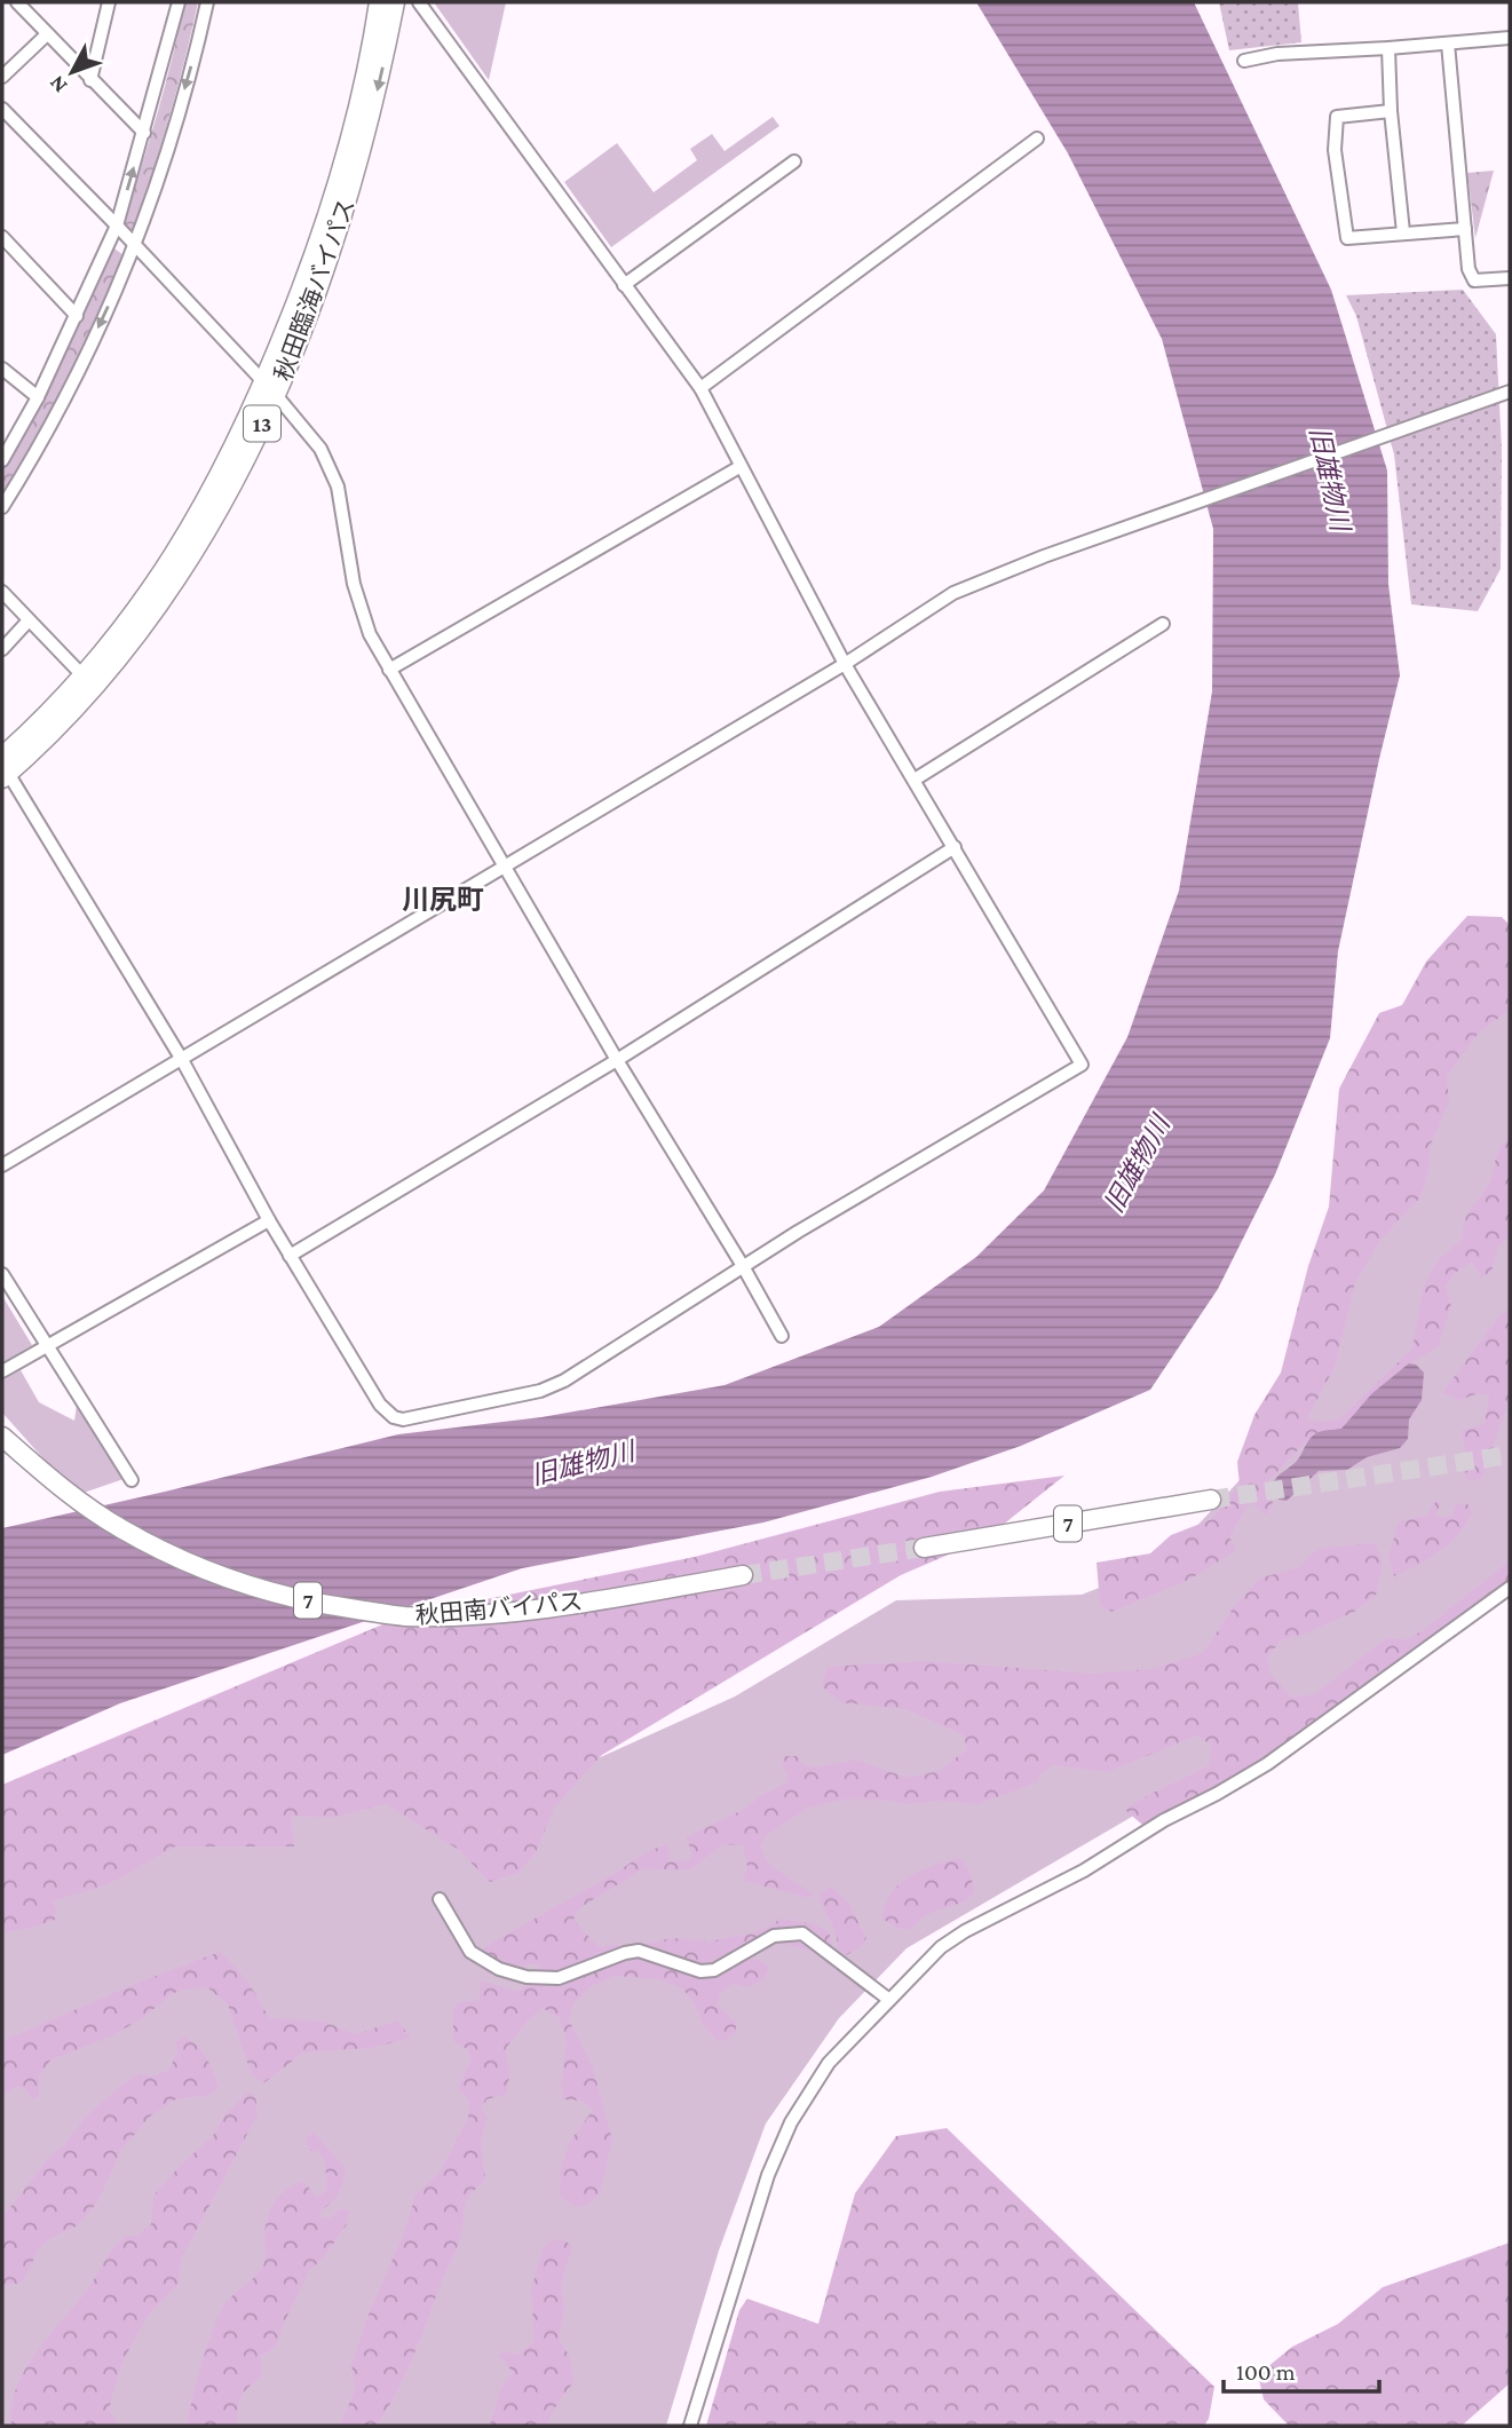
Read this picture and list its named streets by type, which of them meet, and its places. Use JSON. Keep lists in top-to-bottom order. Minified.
{"streets":{"highway":["秋田臨海バイパス","13","7","秋田南バイパス"]},"districts":["川尻町"],"water":["旧雄物川"],"scale_bar":"100 m","north":"bottom left"}
